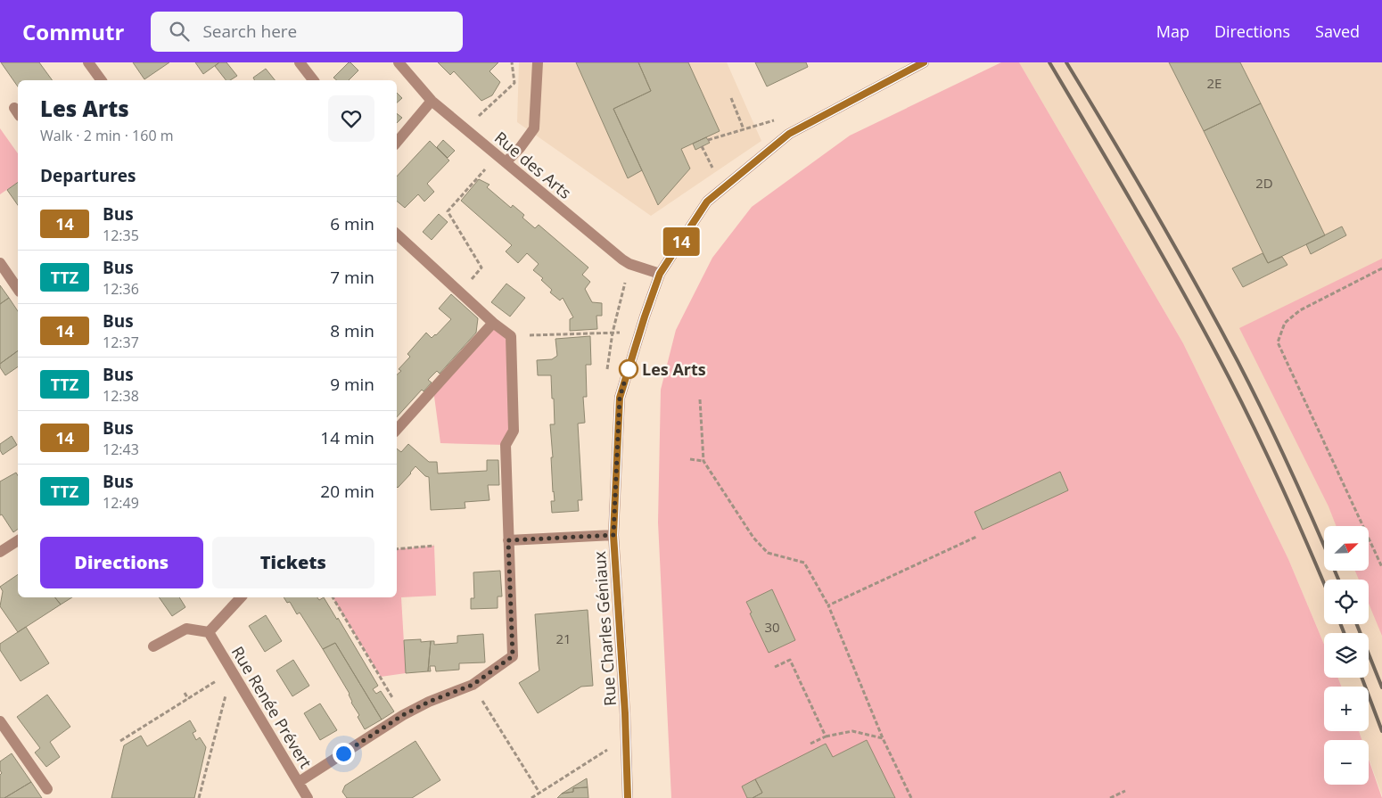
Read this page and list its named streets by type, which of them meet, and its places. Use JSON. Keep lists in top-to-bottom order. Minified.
{"streets":{"street":["Rue des Arts","Rue Charles Géniaux","Rue Renée Prévert"]},"crossings":[["Rue des Arts","Rue Charles Géniaux"]],"places":["Les Arts"],"lines":["bus line 14"],"house_numbers":["2E","2D","30","21"],"north":"top right","page":{"header":"Commutr","search":"Search here","nav":["Map","Directions","Saved"],"on_map":"14","heading":[["Les Arts","Walk · 2 min · 160 m"],"Departures"],"list":[{"mark":"14","name":"Bus","note":"12:35","value":"6 min"},{"mark":"TTZ","name":"Bus","note":"12:36","value":"7 min"},{"mark":"14","name":"Bus","note":"12:37","value":"8 min"},{"mark":"TTZ","name":"Bus","note":"12:38","value":"9 min"},{"mark":"14","name":"Bus","note":"12:43","value":"14 min"},{"mark":"TTZ","name":"Bus","note":"12:49","value":"20 min"}],"map_buttons":["+","−"],"buttons":["Directions","Tickets"]}}
